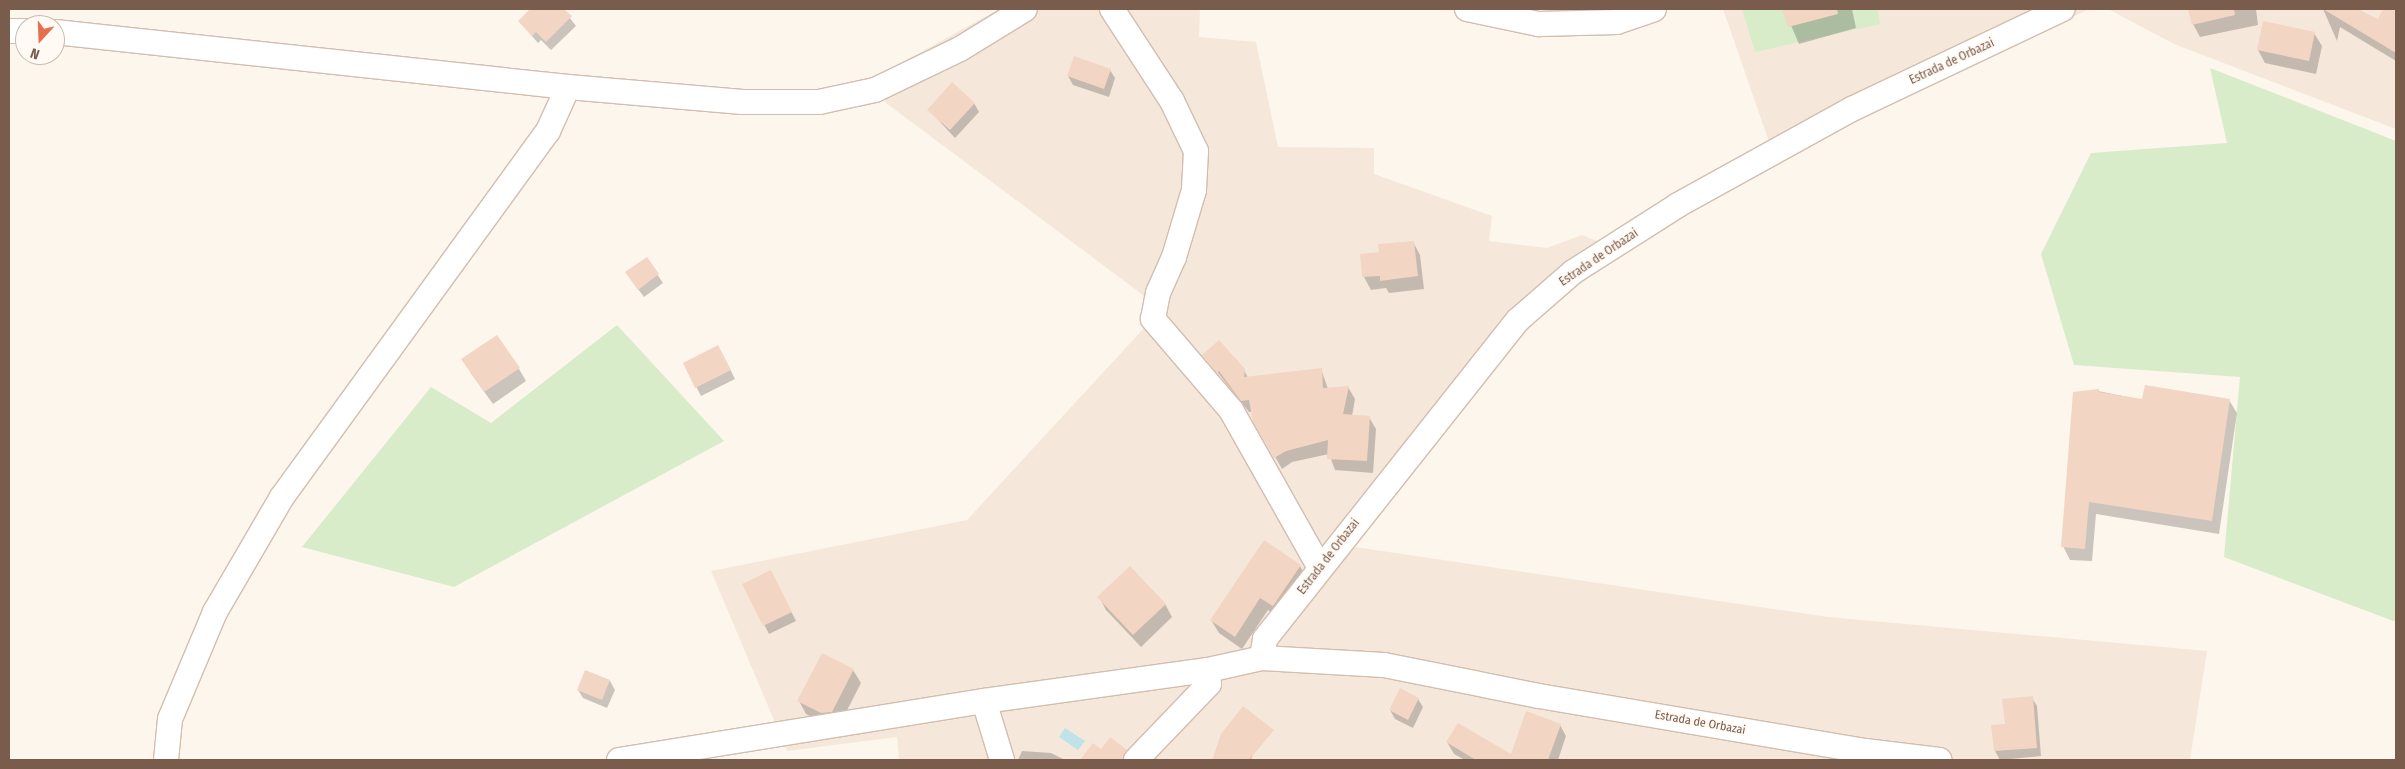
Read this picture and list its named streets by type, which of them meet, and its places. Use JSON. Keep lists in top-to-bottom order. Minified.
{"streets":{"street":["Estrada de Orbazai"]},"north":"bottom"}
